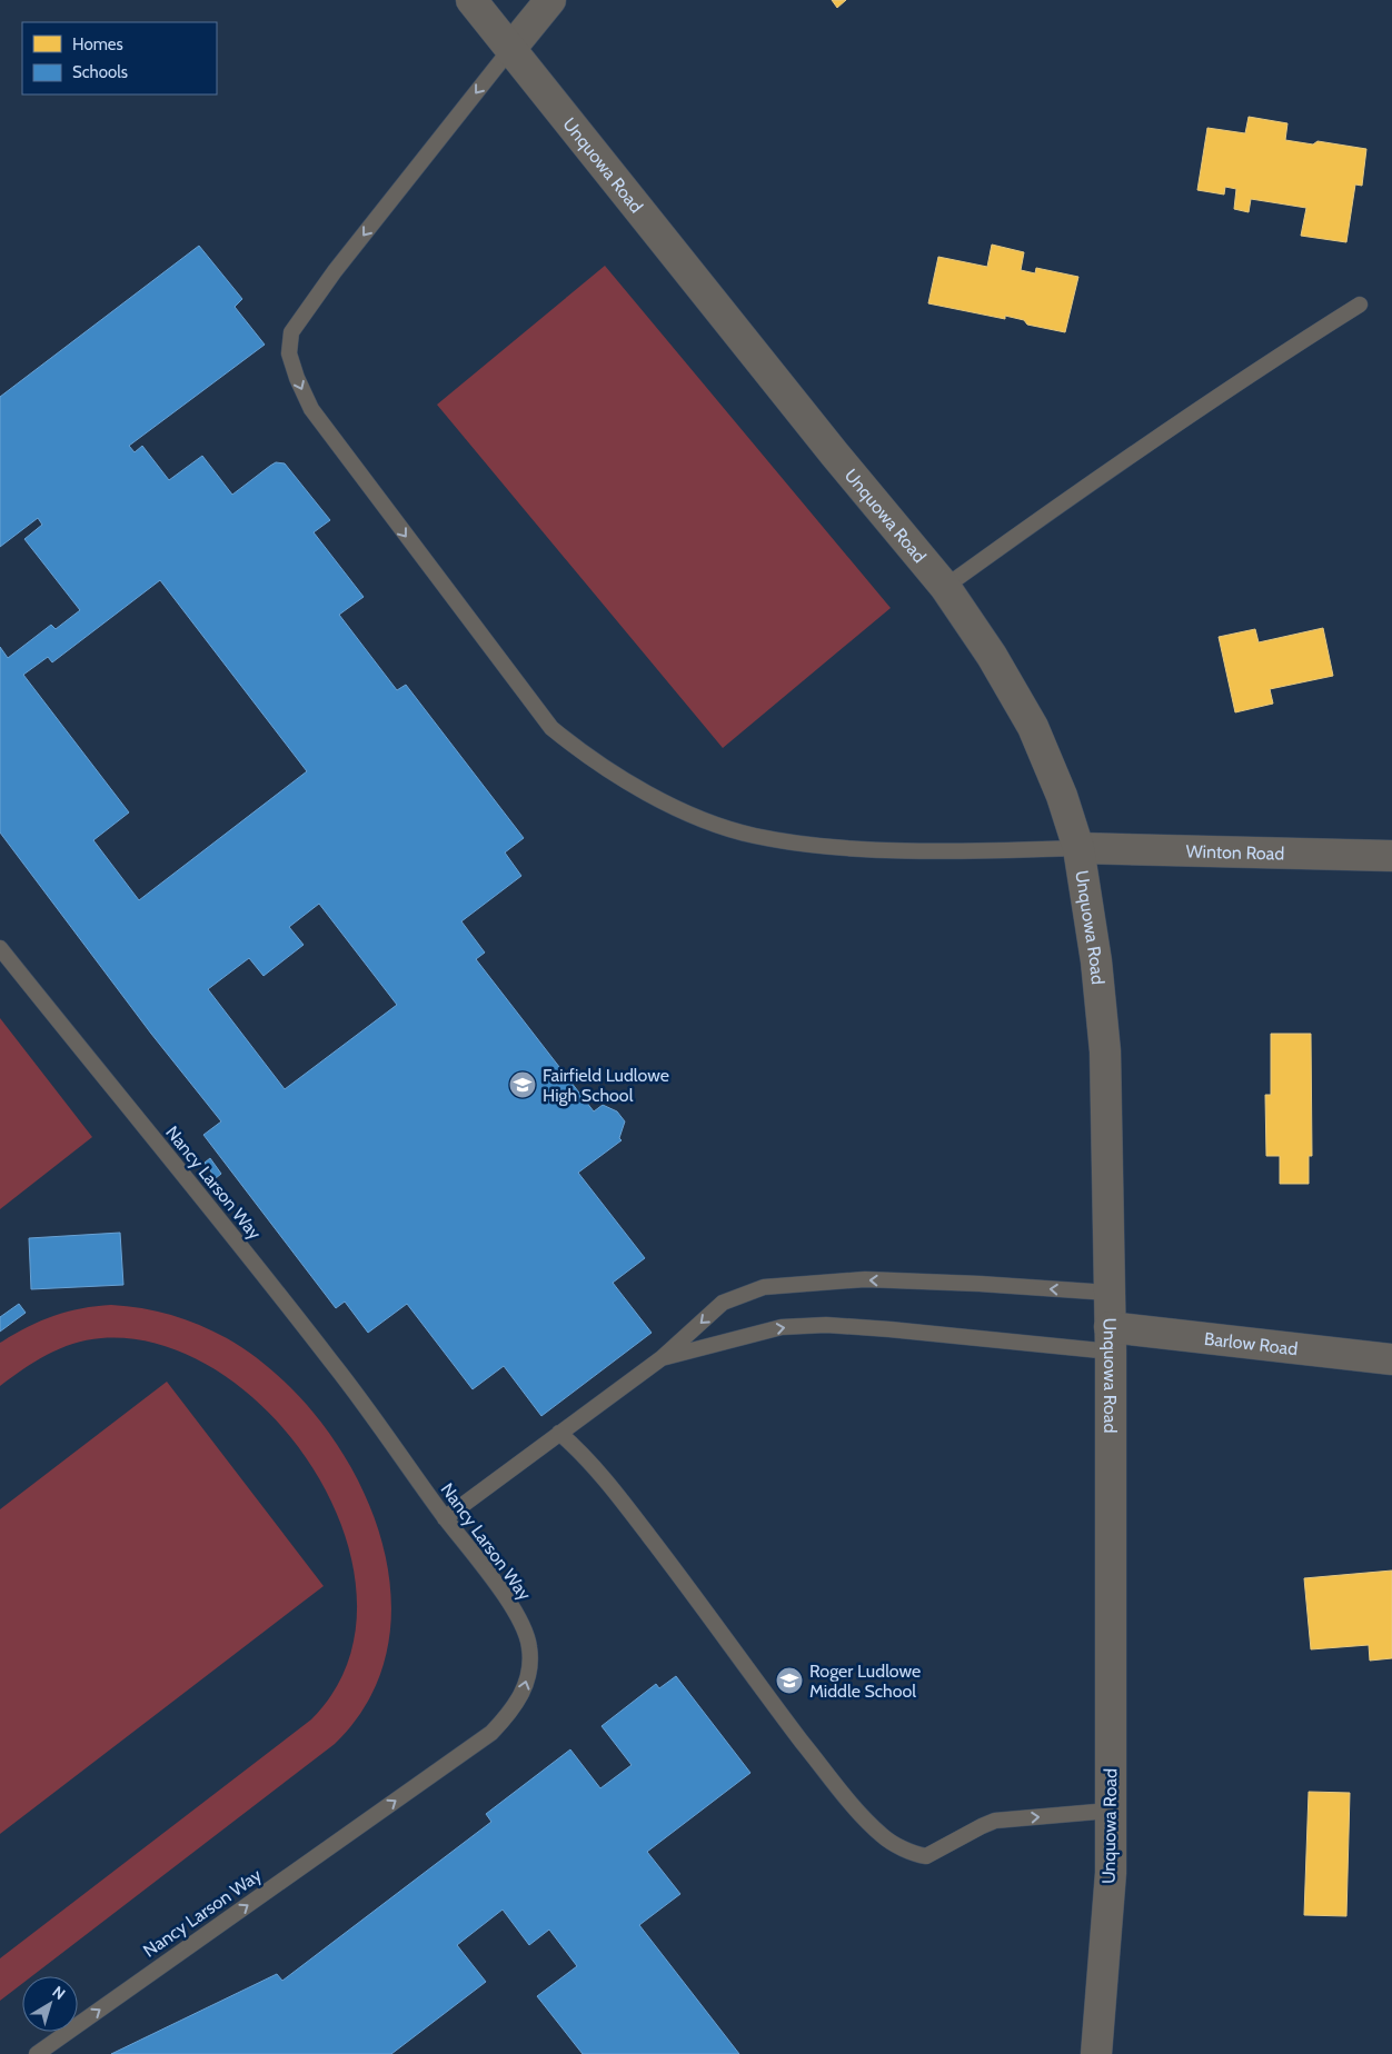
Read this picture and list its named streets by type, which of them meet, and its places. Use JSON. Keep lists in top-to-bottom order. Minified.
{"streets":{"street":["Unquowa Road","Winton Road","Barlow Road"],"lane":["Nancy Larson Way"]},"crossings":[["Unquowa Road","Winton Road"],["Unquowa Road","Barlow Road"]],"one_way":["Nancy Larson Way"],"places":{"school or university":["Fairfield Ludlowe High School","Roger Ludlowe Middle School"]},"legend":["Homes","Schools"],"north":"top right"}
